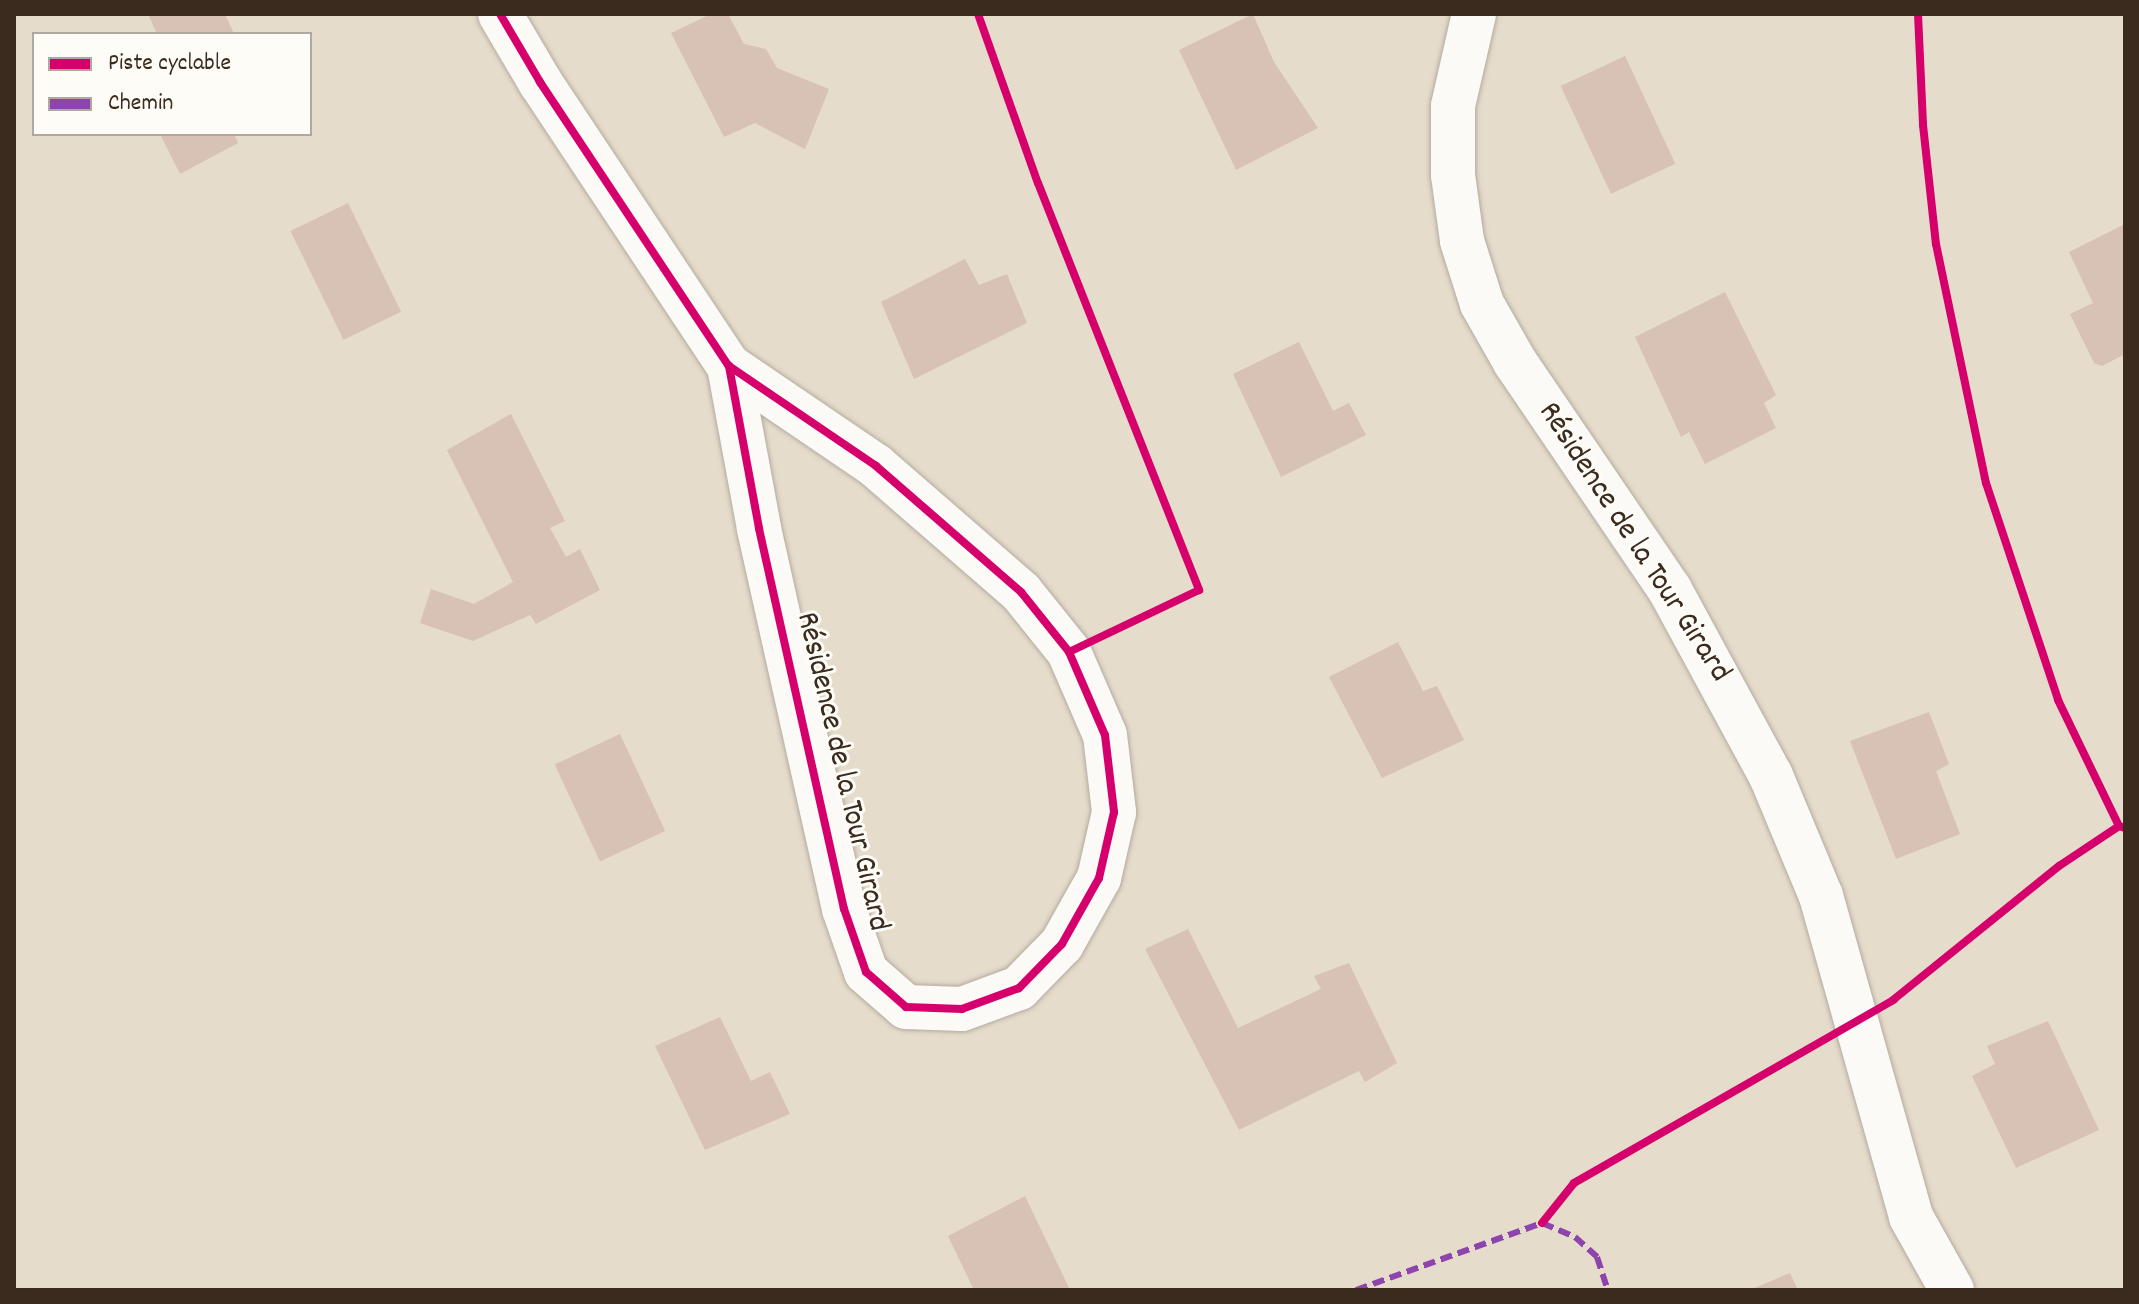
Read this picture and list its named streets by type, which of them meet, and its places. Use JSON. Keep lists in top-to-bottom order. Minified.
{"streets":{"street":["Résidence de la Tour Girard"]},"legend":["Piste cyclable","Chemin"]}
